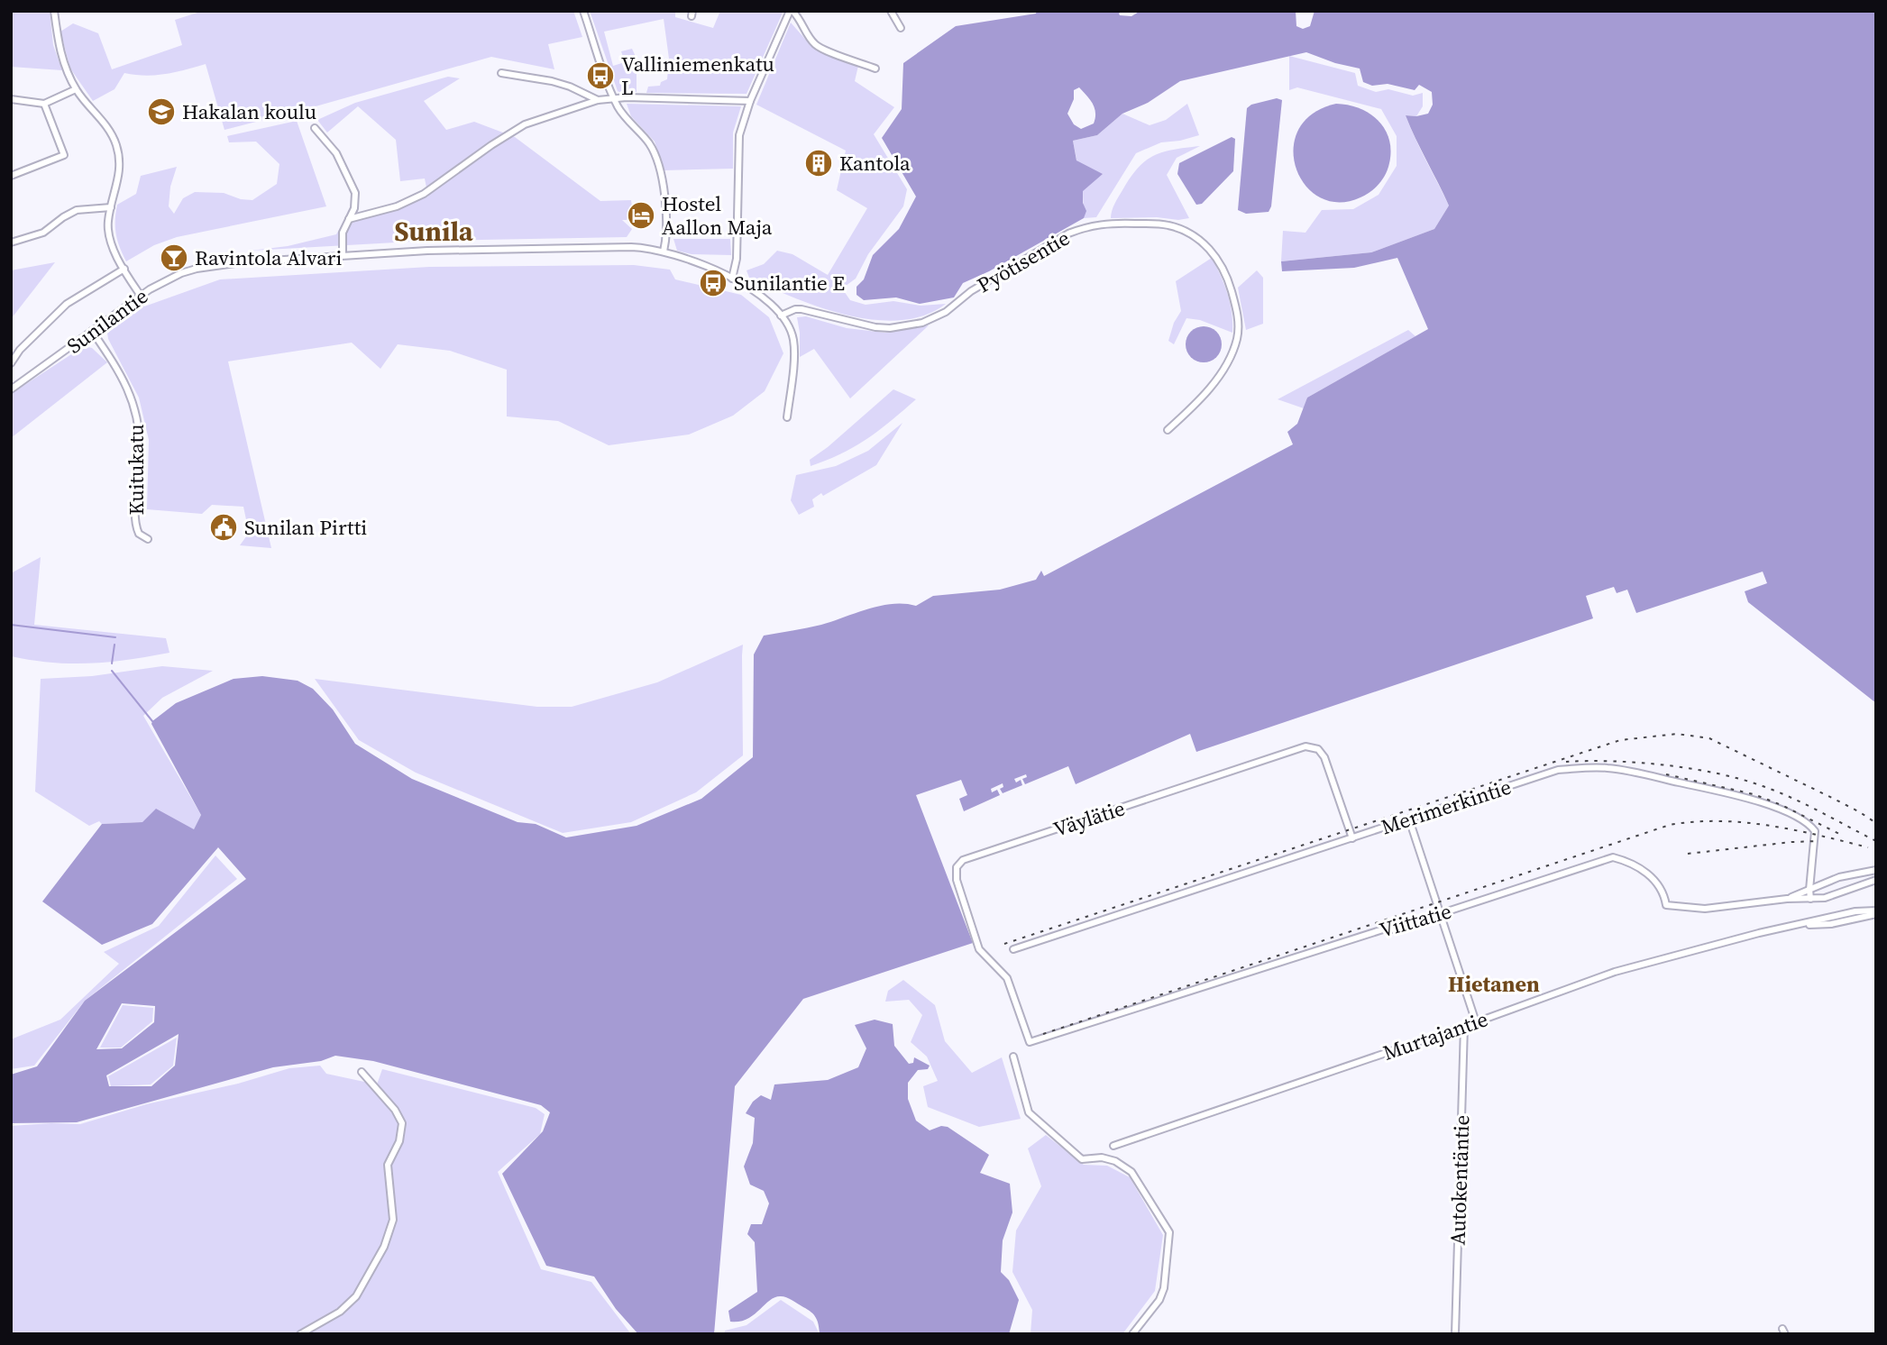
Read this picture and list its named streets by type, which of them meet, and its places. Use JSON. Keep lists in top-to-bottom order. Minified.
{"streets":{"street":["Pyötisentie","Sunilantie","Kuitukatu","Merimerkintie","Väylätie","Viittatie","Murtajantie","Autokentäntie"]},"crossings":[["Sunilantie","Kuitukatu"],["Merimerkintie","Väylätie"],["Merimerkintie","Viittatie"],["Väylätie","Viittatie"],["Murtajantie","Autokentäntie"]],"districts":["Sunila","Hietanen"],"places":{"bus stop":["Valliniemenkatu L","Sunilantie E"],"school or university":["Hakalan koulu"],"building":["Kantola"],"hotel":["Hostel Aallon Maja"],"bar":["Ravintola Alvari"],"public building":["Sunilan Pirtti"]}}
